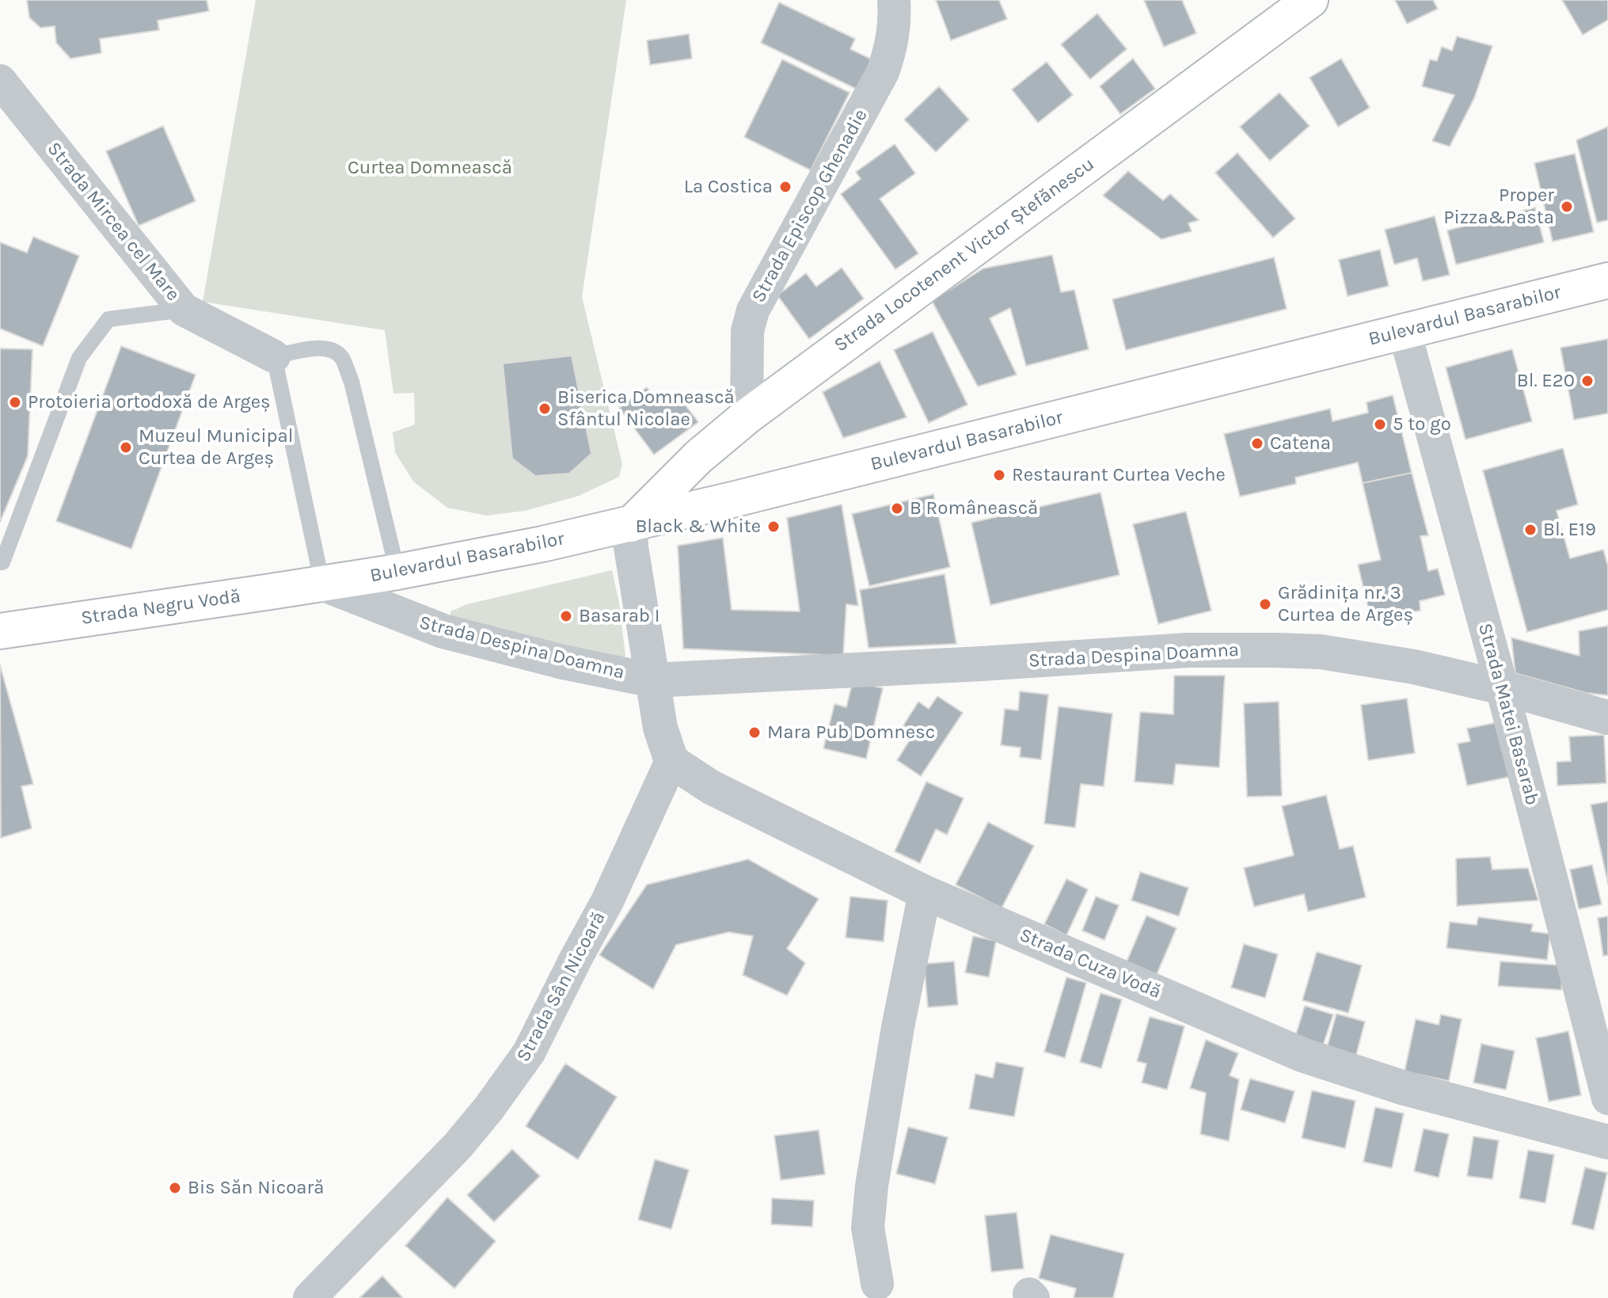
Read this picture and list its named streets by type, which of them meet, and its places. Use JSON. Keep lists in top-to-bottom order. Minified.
{"streets":{"main road":["Strada Locotenent Victor Ștefănescu","Bulevardul Basarabilor","Strada Negru Vodă"],"street":["Strada Episcop Ghenadie","Strada Mircea cel Mare","Strada Despina Doamna","Strada Matei Basarab","Strada Cuza Vodă","Strada Sân Nicoară"]},"crossings":[["Strada Episcop Ghenadie","Strada Locotenent Victor Ștefănescu"],["Strada Locotenent Victor Ștefănescu","Bulevardul Basarabilor"],["Strada Locotenent Victor Ștefănescu","Strada Despina Doamna"],["Bulevardul Basarabilor","Strada Negru Vodă"],["Bulevardul Basarabilor","Strada Despina Doamna"],["Bulevardul Basarabilor","Strada Matei Basarab"],["Strada Negru Vodă","Strada Despina Doamna"],["Strada Despina Doamna","Strada Matei Basarab"],["Strada Cuza Vodă","Strada Sân Nicoară"]],"parks":["Curtea Domnească"],"places":["La Costica","Proper Pizza&Pasta","Bl. E20","Protoieria ortodoxă de Argeș","Biserica Domnească Sfântul Nicolae","5 to go","Catena","Muzeul Municipal Curtea de Argeș","Restaurant Curtea Veche","B Românească","Black & White","Bl. E19","Grădinița nr. 3 Curtea de Argeș","Basarab I","Mara Pub Domnesc","Bis Săn Nicoară"]}
